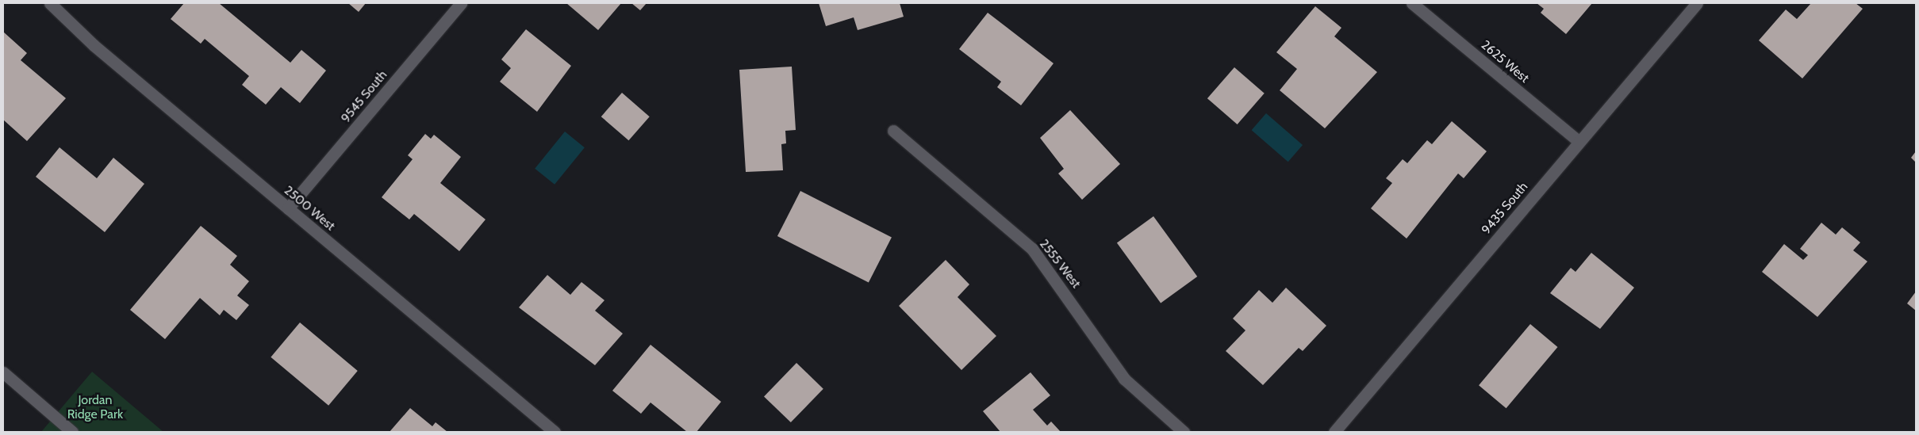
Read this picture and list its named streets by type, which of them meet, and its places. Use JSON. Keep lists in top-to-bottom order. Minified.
{"streets":{"street":["2625 West","9545 South","2500 West","9435 South","2555 West"]},"crossings":[["2625 West","9435 South"],["9545 South","2500 West"]],"parks":["Jordan Ridge Park"]}
